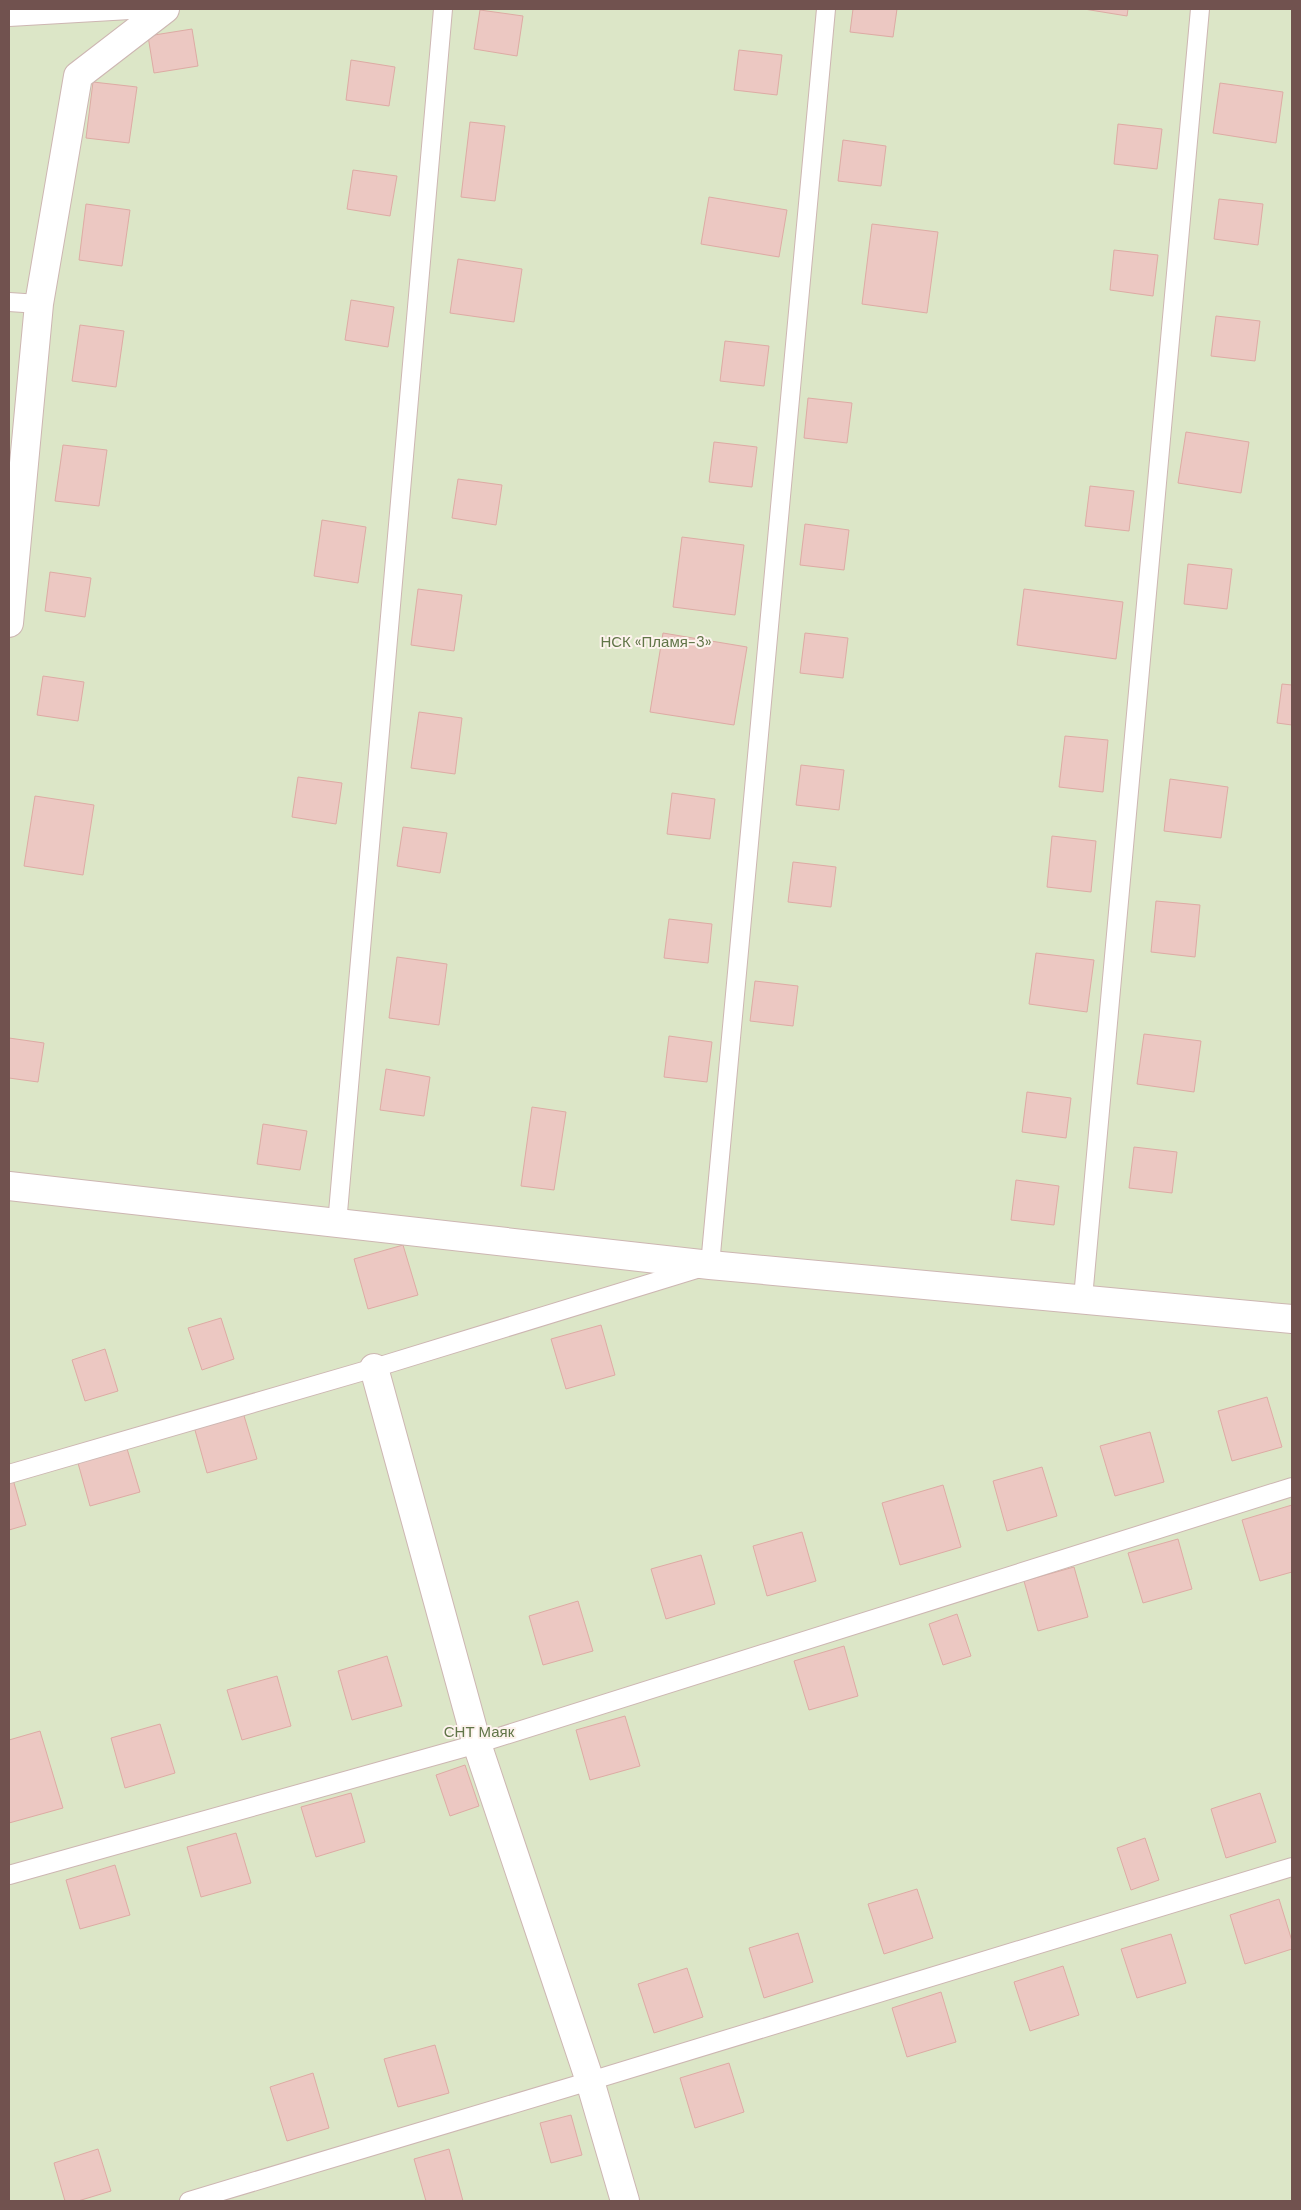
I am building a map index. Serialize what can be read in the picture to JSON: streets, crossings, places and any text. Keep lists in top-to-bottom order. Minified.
{"parks":["НСК «Пламя-3»","СНТ Маяк"]}
